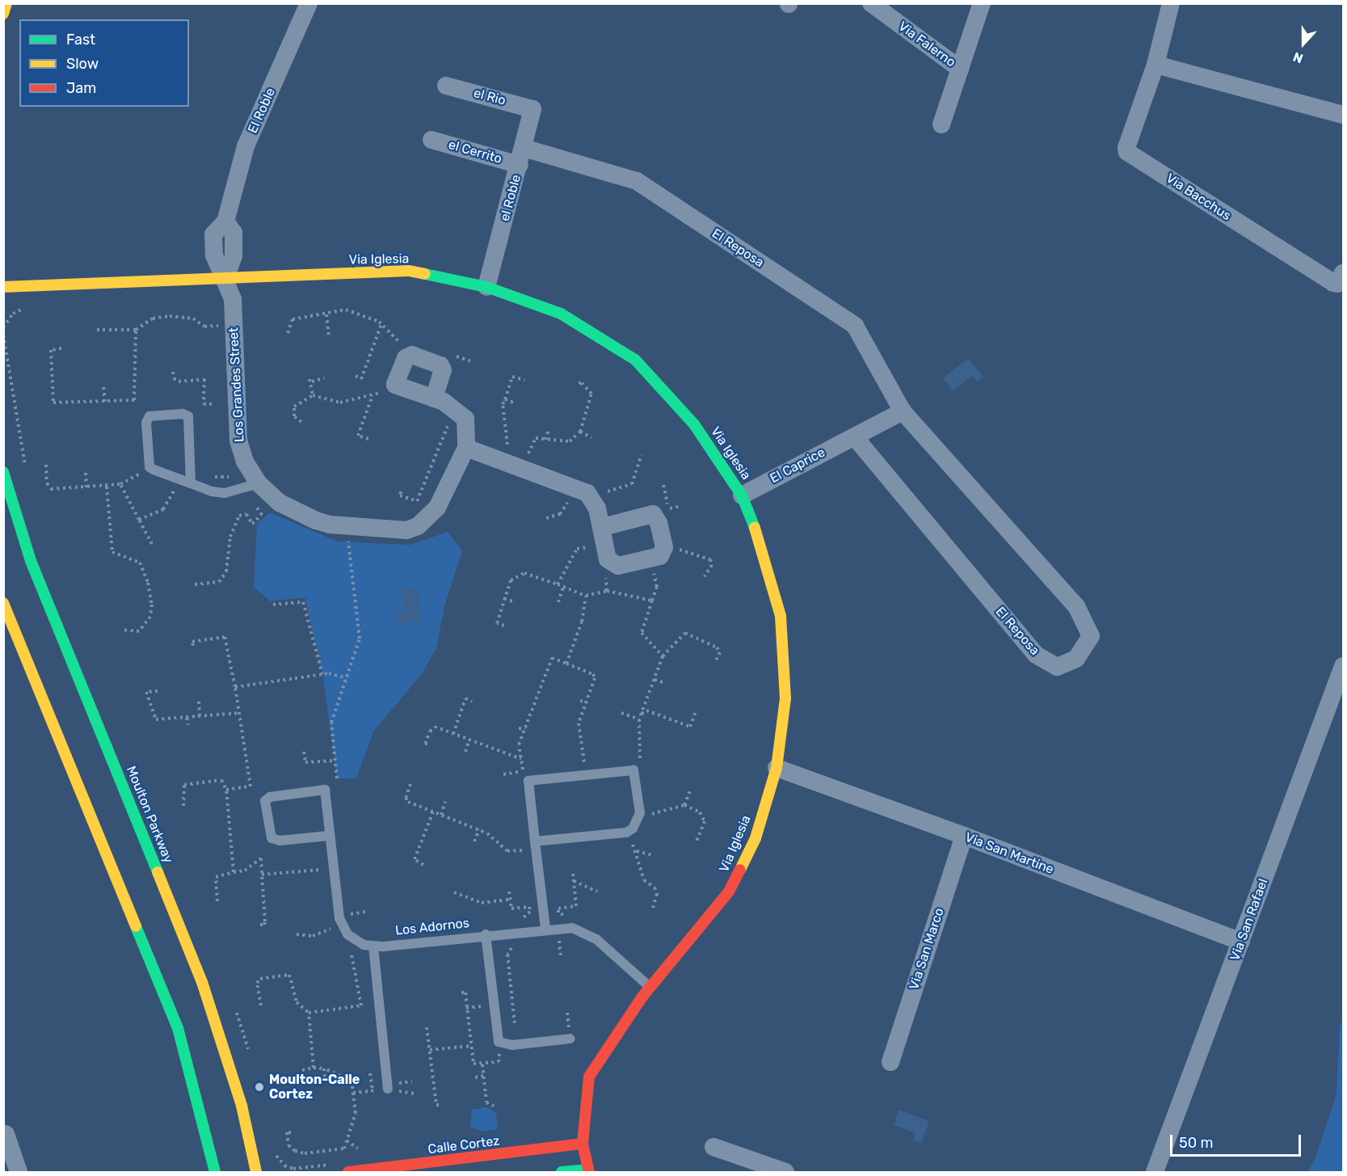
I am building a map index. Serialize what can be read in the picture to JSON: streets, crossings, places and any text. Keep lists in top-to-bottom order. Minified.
{"streets":{"street":["Via Falerno","el Rio","El Roble","el Cerrito","Via Bacchus","el Roble","El Reposa","Via Iglesia","Los Grandes Street","El Caprice","Moulton Parkway","Via San Martine","Via San Rafael","Via San Marco","Calle Cortez"],"lane":["Los Adornos"]},"crossings":[["el Rio","el Roble"],["El Roble","Via Iglesia"],["El Roble","Los Grandes Street"],["el Cerrito","el Roble"],["el Cerrito","El Reposa"],["el Roble","El Reposa"],["el Roble","Via Iglesia"],["El Reposa","El Caprice"],["Via Iglesia","Los Grandes Street"],["Via Iglesia","El Caprice"],["Via Iglesia","Via San Martine"],["Via Iglesia","Los Adornos"],["Via Iglesia","Calle Cortez"],["Via San Martine","Via San Rafael"],["Via San Martine","Via San Marco"]],"places":["Moulton-Calle Cortez"],"legend":["Fast","Slow","Jam"],"scale_bar":"50 m","north":"bottom"}
